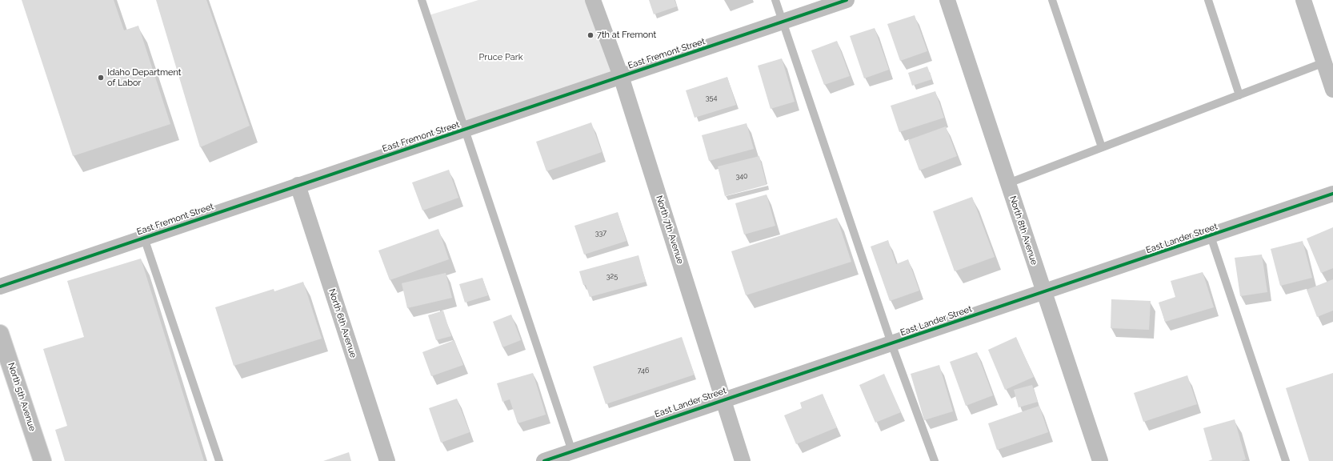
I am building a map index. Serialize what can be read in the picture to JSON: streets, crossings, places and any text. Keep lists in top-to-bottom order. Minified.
{"streets":{"main road":["North 5th Avenue"],"street":["East Fremont Street","North 7th Avenue","North 8th Avenue","East Lander Street","North 6th Avenue"]},"crossings":[["East Fremont Street","North 7th Avenue"],["East Fremont Street","North 6th Avenue"],["North 7th Avenue","East Lander Street"],["North 8th Avenue","East Lander Street"]],"parks":["Pruce Park"],"places":["7th at Fremont","Idaho Department of Labor"],"house_numbers":["354","340","337","325","746"]}
